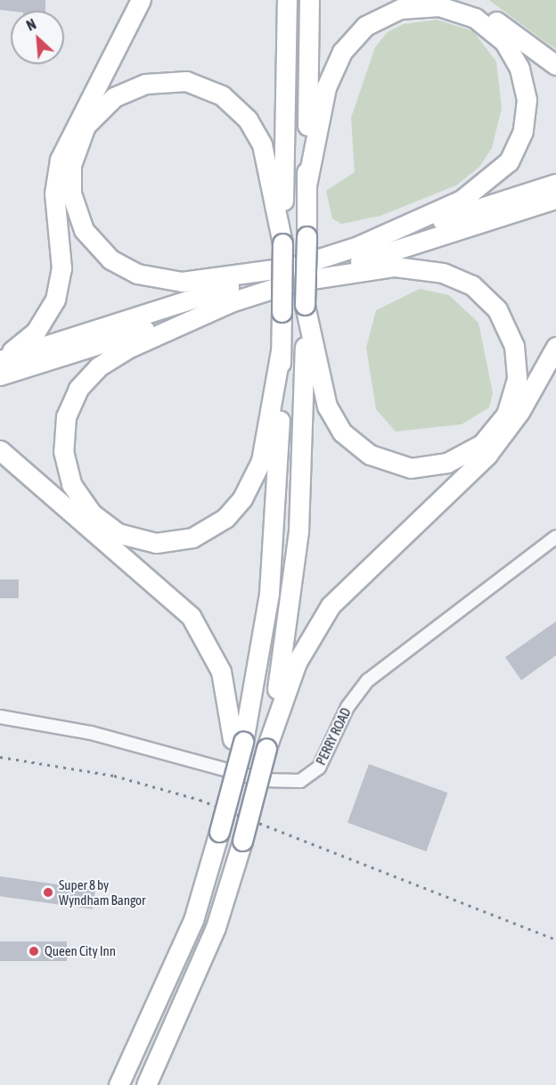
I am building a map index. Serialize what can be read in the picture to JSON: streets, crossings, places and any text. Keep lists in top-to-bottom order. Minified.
{"streets":{"street":["PERRY ROAD"]},"places":["Super 8 by Wyndham Bangor","Queen City Inn"],"north":"top left"}
